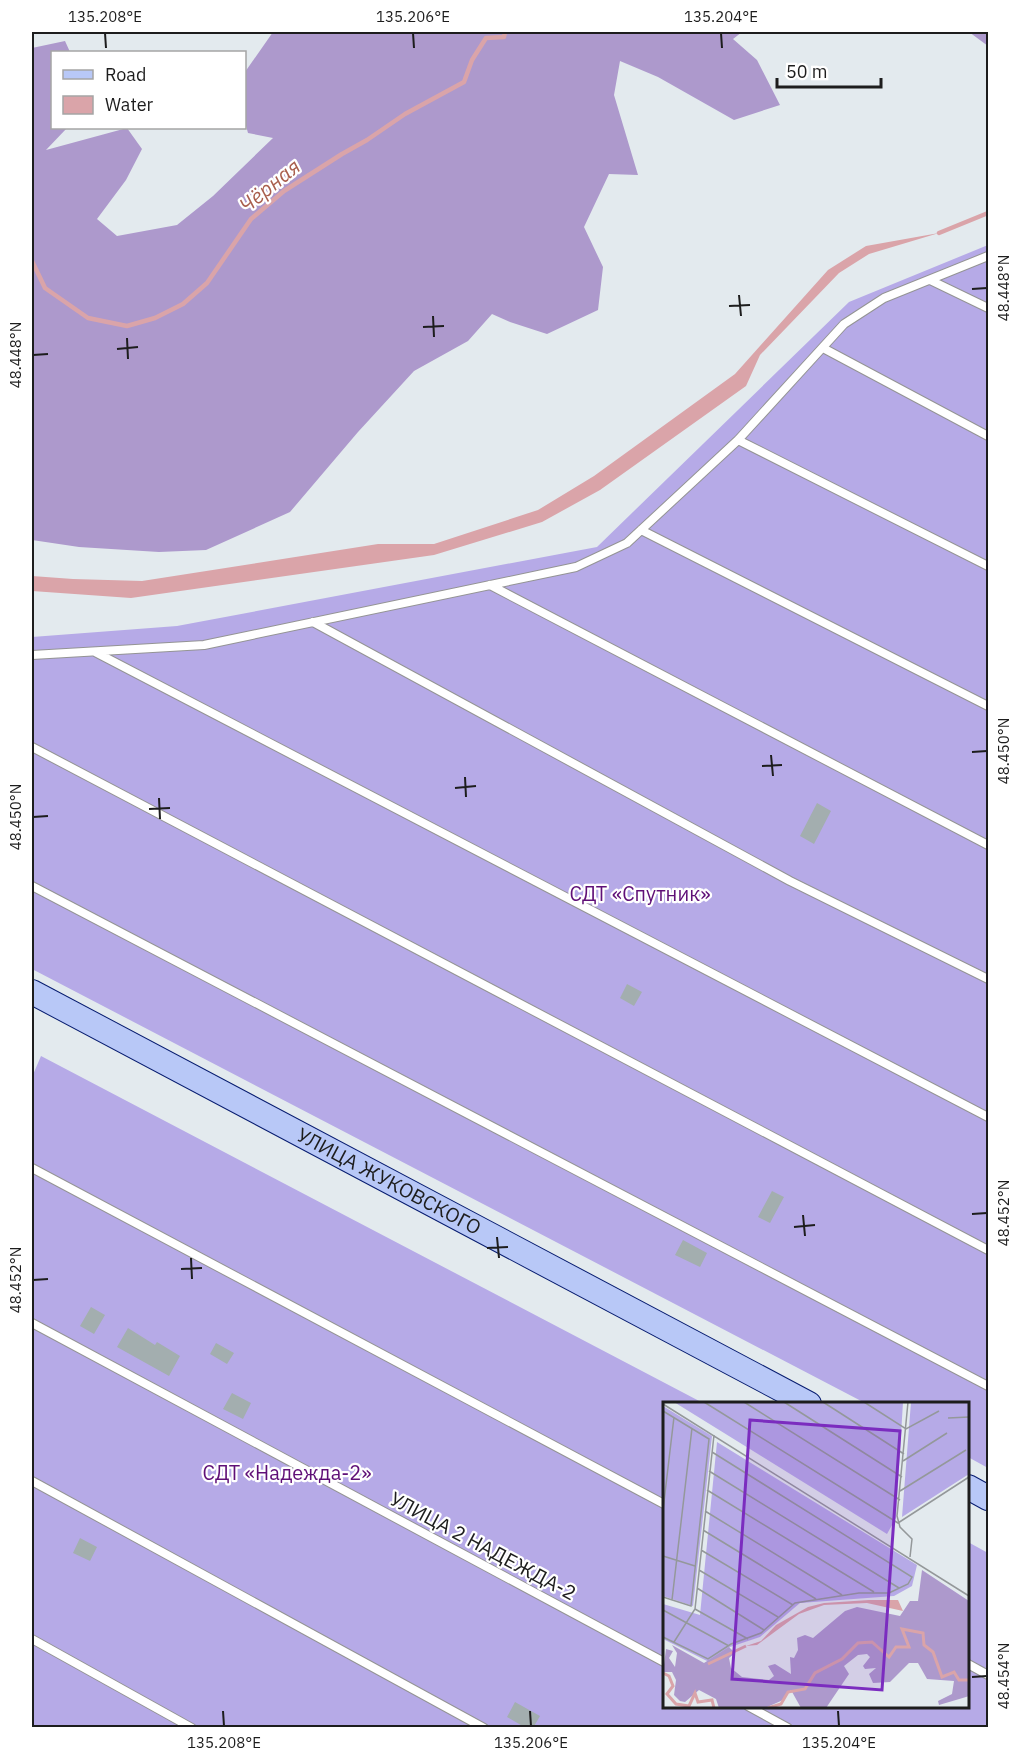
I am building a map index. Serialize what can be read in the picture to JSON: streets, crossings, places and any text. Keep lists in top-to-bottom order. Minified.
{"streets":{"main road":["УЛИЦА ЖУКОВСКОГО"],"lane":["УЛИЦА 2 НАДЕЖДА-2"]},"water":["Чёрная"],"parks":["СДТ «Спутник»","СДТ «Надежда-2»"],"legend":["Road","Water"],"scale_bar":"50 m","coordinates":["135.208°E","135.206°E","135.204°E","48.448°N","48.450°N","48.452°N","48.454°N"]}
